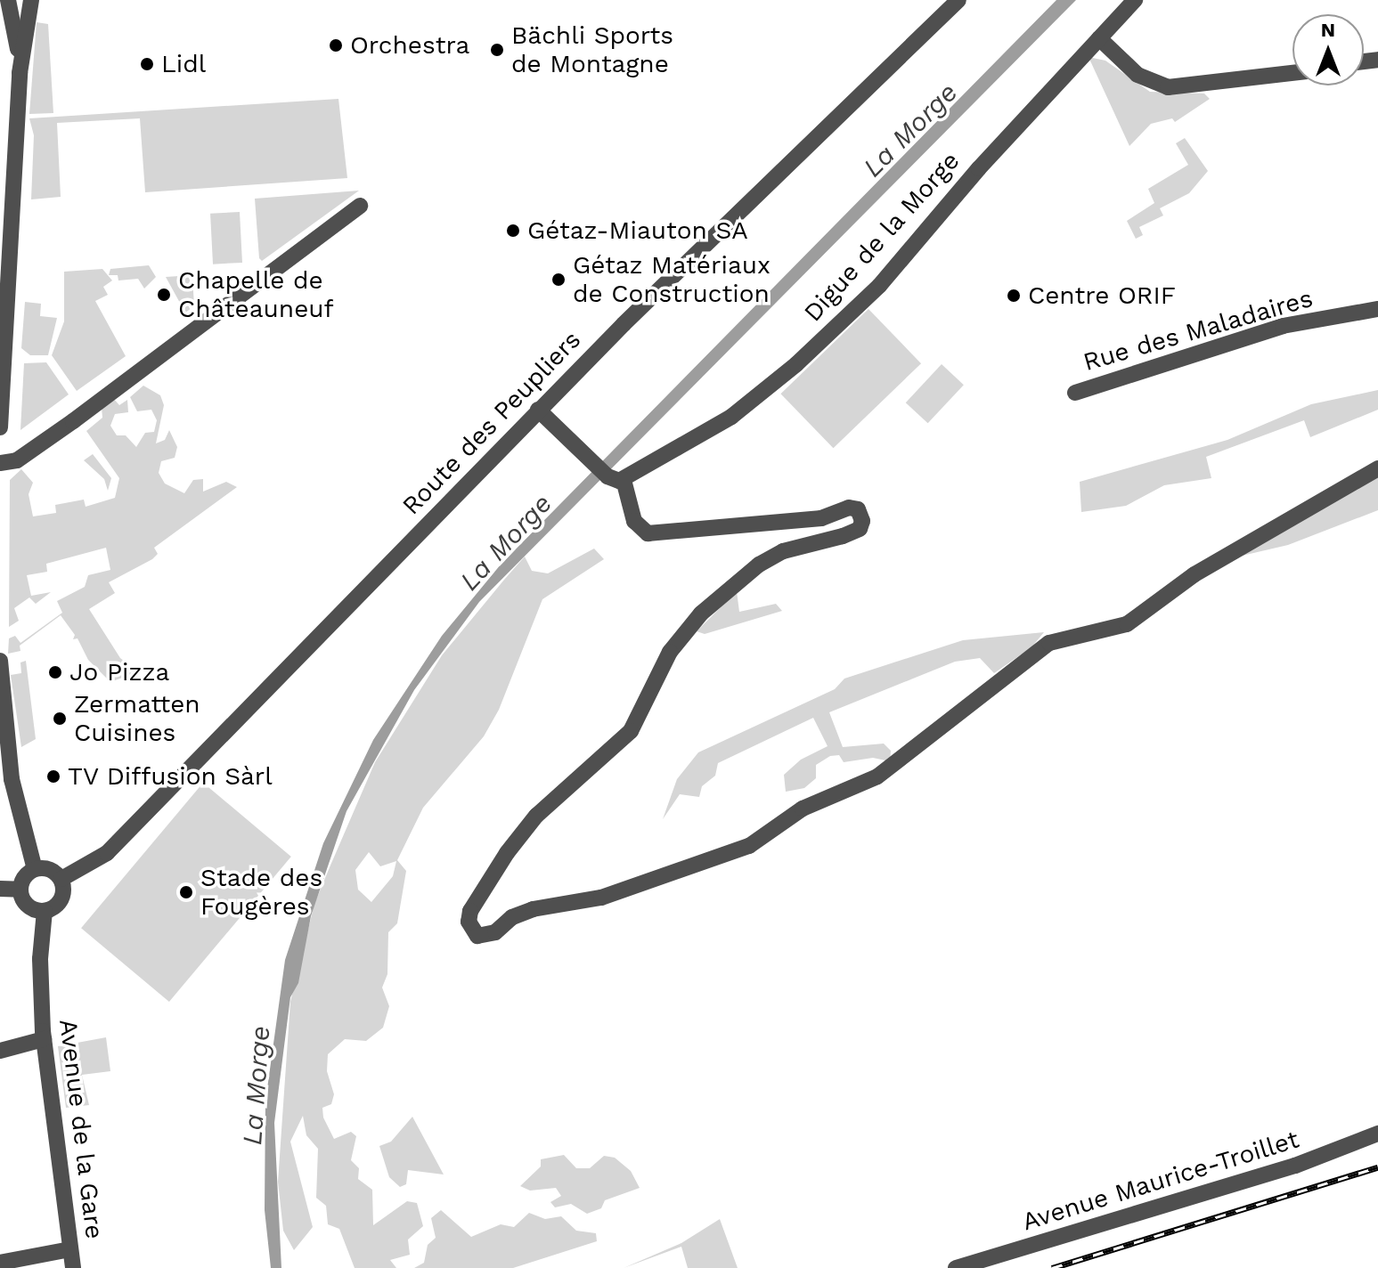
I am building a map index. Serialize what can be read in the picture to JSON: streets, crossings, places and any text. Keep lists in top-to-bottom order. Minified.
{"streets":{"street":["Digue de la Morge","Rue des Maladaires","Route des Peupliers","Avenue de la Gare","Avenue Maurice-Troillet"]},"crossings":[["Route des Peupliers","Avenue de la Gare"]],"water":["La Morge"],"places":["Orchestra","Bächli Sports de Montagne","Lidl","Gétaz-Miauton SA","Gétaz Matériaux de Construction","Chapelle de Châteauneuf","Centre ORIF","Jo Pizza","Zermatten Cuisines","TV Diffusion Sàrl","Stade des Fougères"],"north":"top"}
